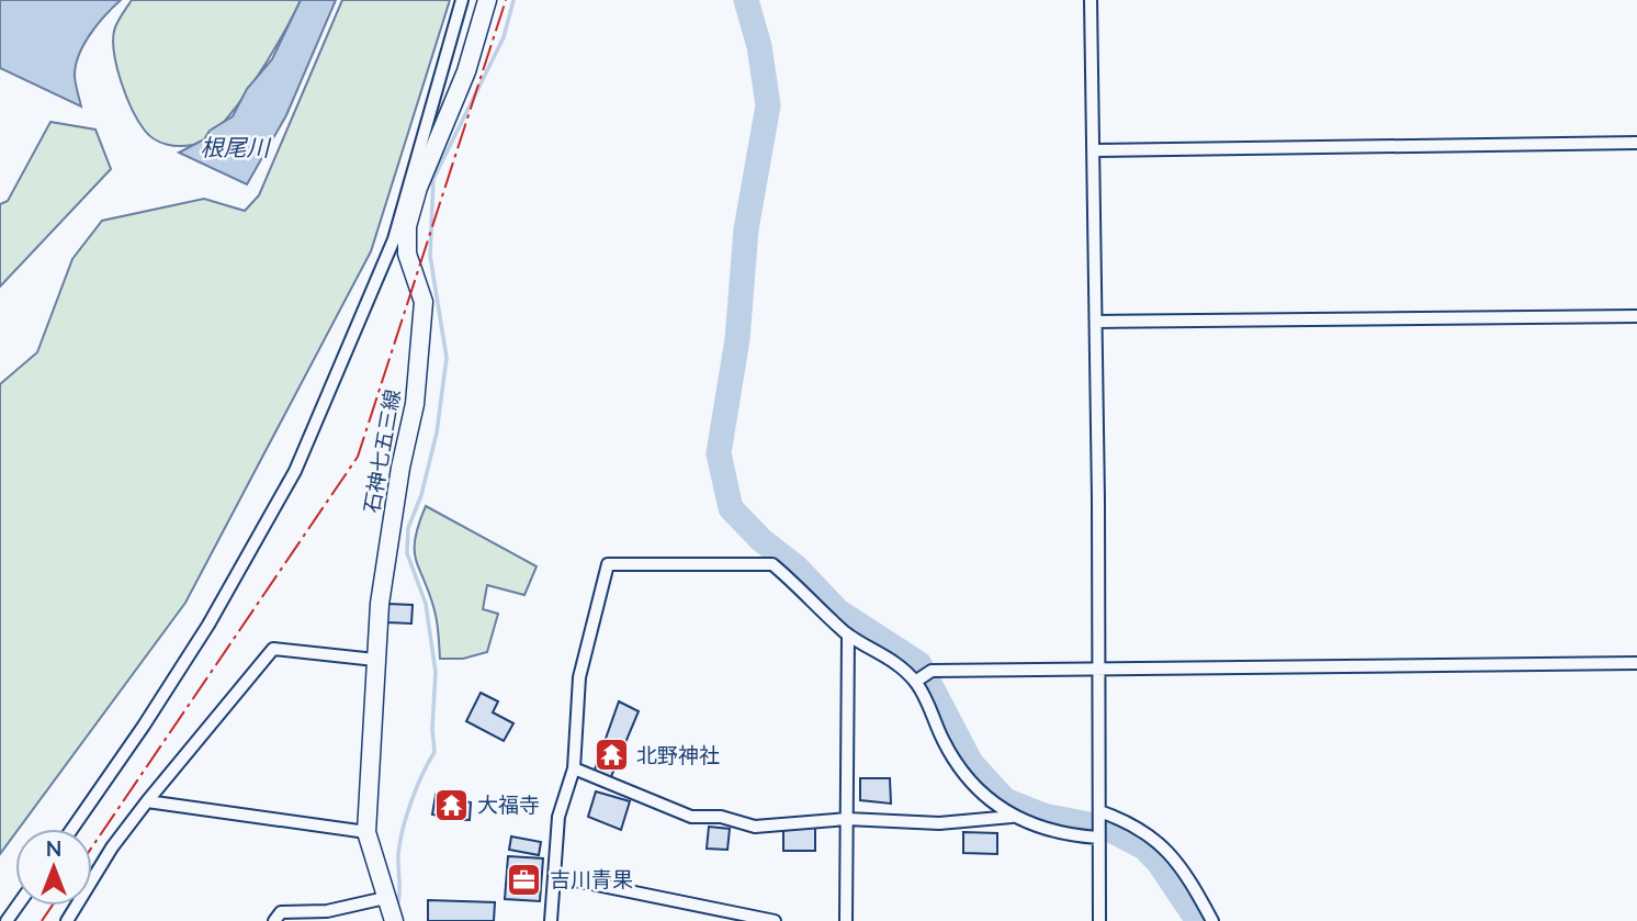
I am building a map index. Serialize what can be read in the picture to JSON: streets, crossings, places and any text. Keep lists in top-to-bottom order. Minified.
{"streets":{"main road":["石神七五三線"]},"water":["根尾川"],"places":{"temple":["北野神社","大福寺"],"office":["吉川青果"]},"north":"top"}
